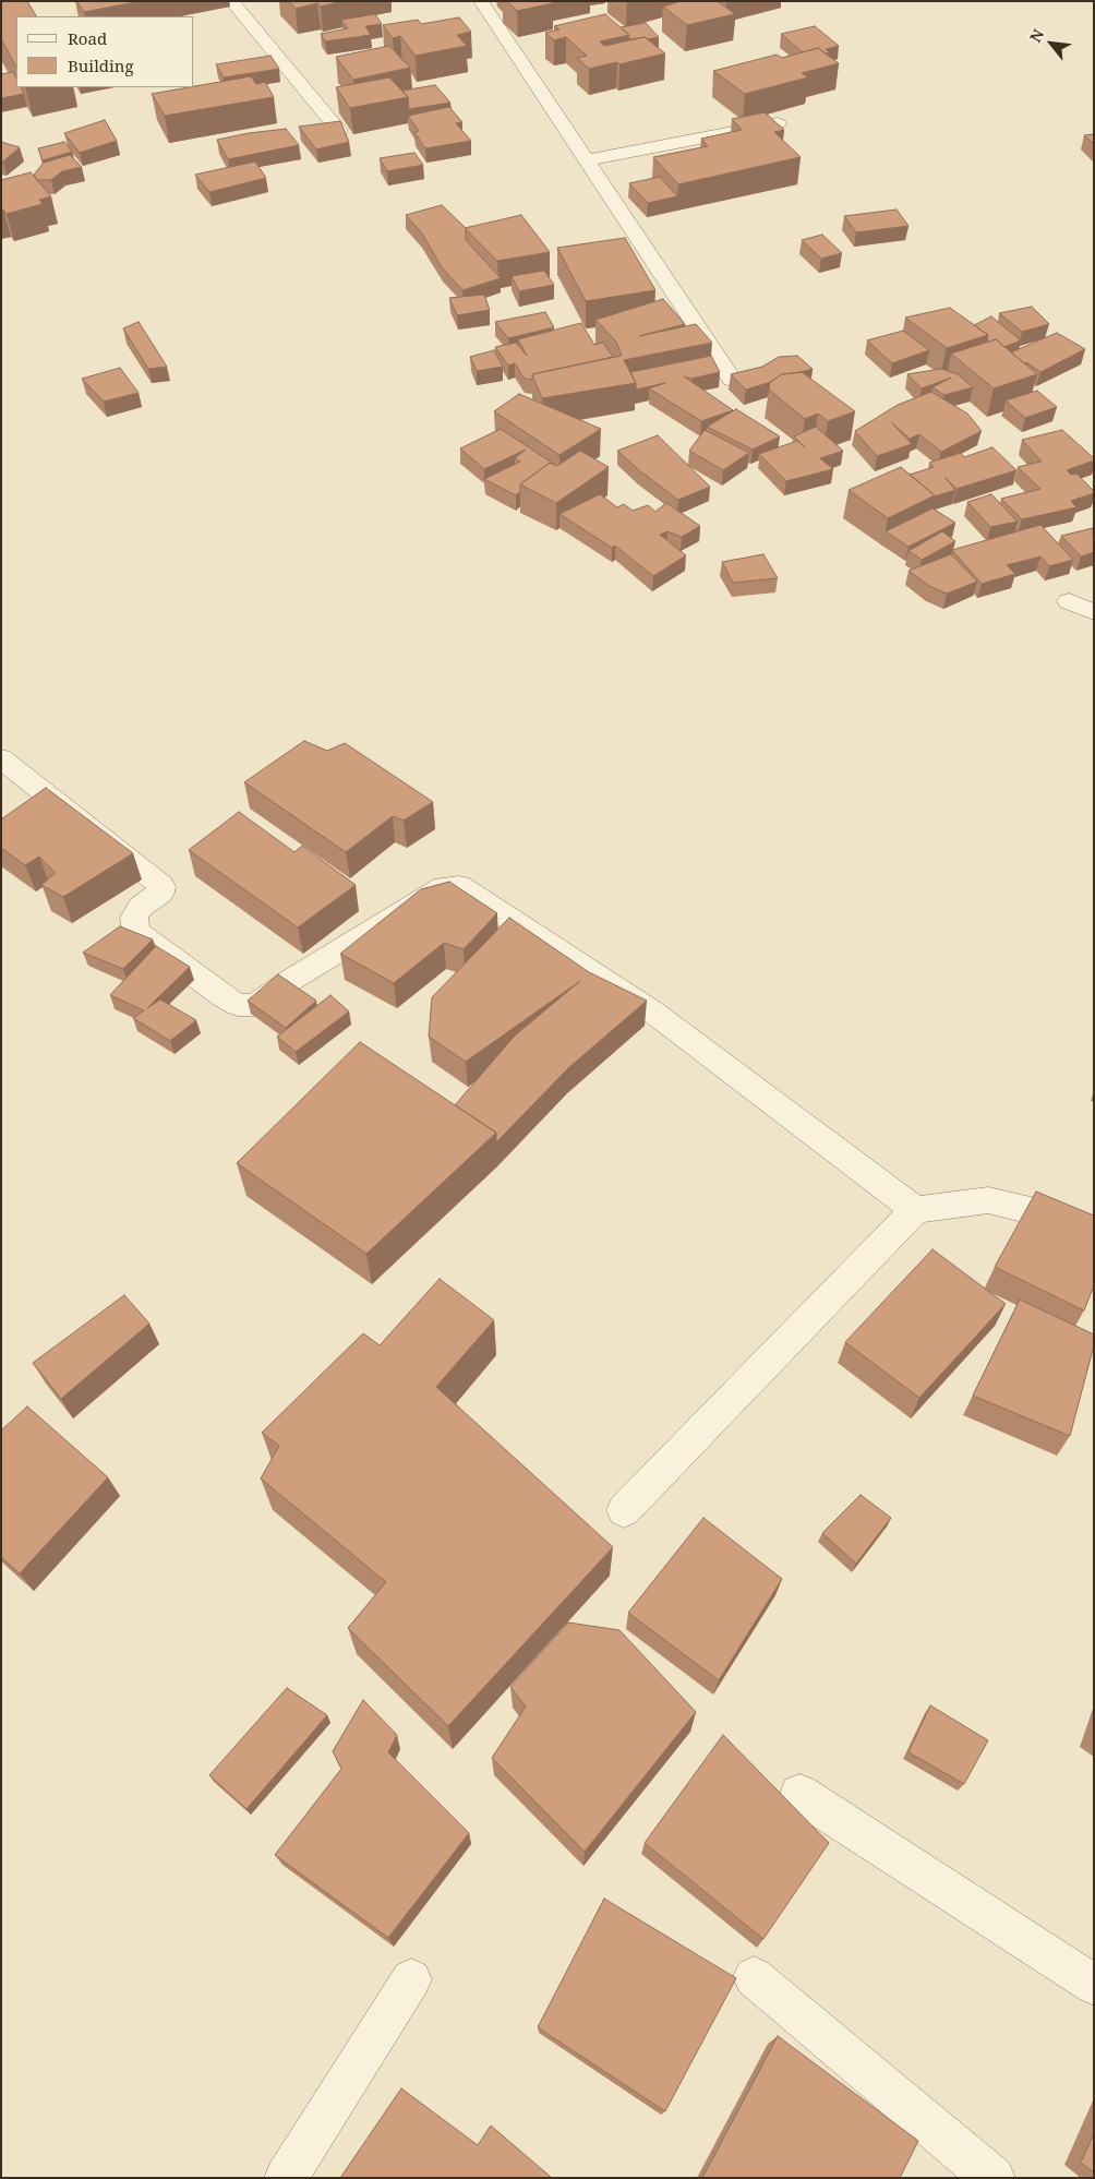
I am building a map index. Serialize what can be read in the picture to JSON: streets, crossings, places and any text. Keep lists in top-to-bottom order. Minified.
{"legend":["Road","Building"],"north":"top left"}
